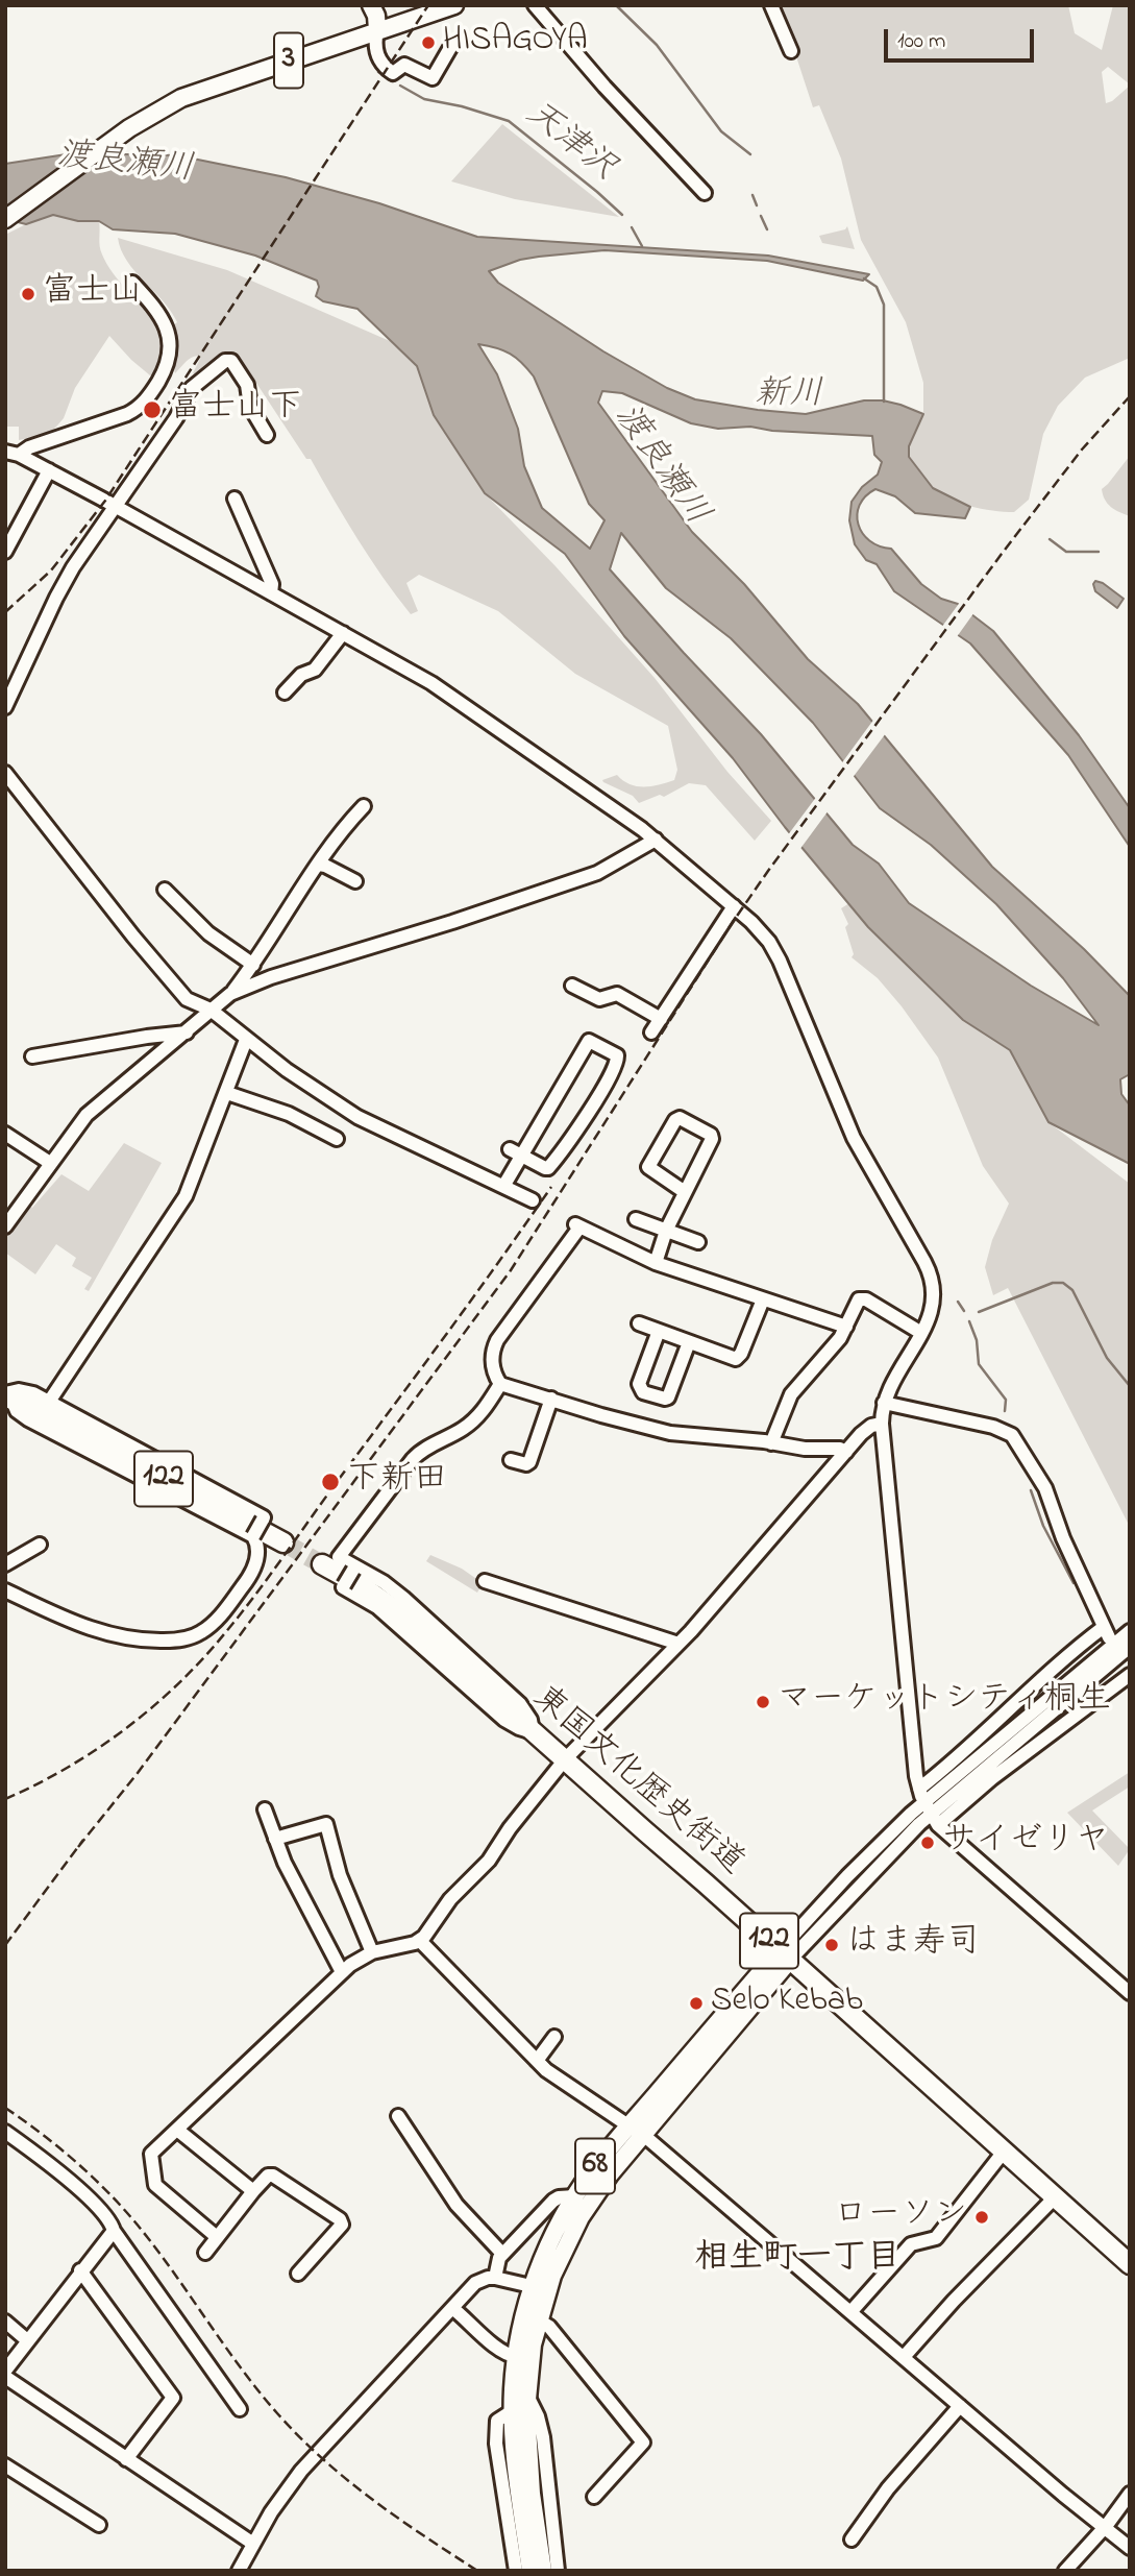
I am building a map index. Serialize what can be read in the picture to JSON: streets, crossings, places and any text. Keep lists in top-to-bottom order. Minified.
{"streets":{"highway":["122","東国文化歴史街道"],"main road":["3","68"]},"crossings":[["東国文化歴史街道","68"]],"districts":["相生町一丁目"],"water":["天津沢","渡良瀬川","新川"],"places":["HISAGOYA","富士山","富士山下","下新田","マーケットシティ桐生","サイゼリヤ","はま寿司","Selo Kebab","ローソン"],"scale_bar":"100 m"}
